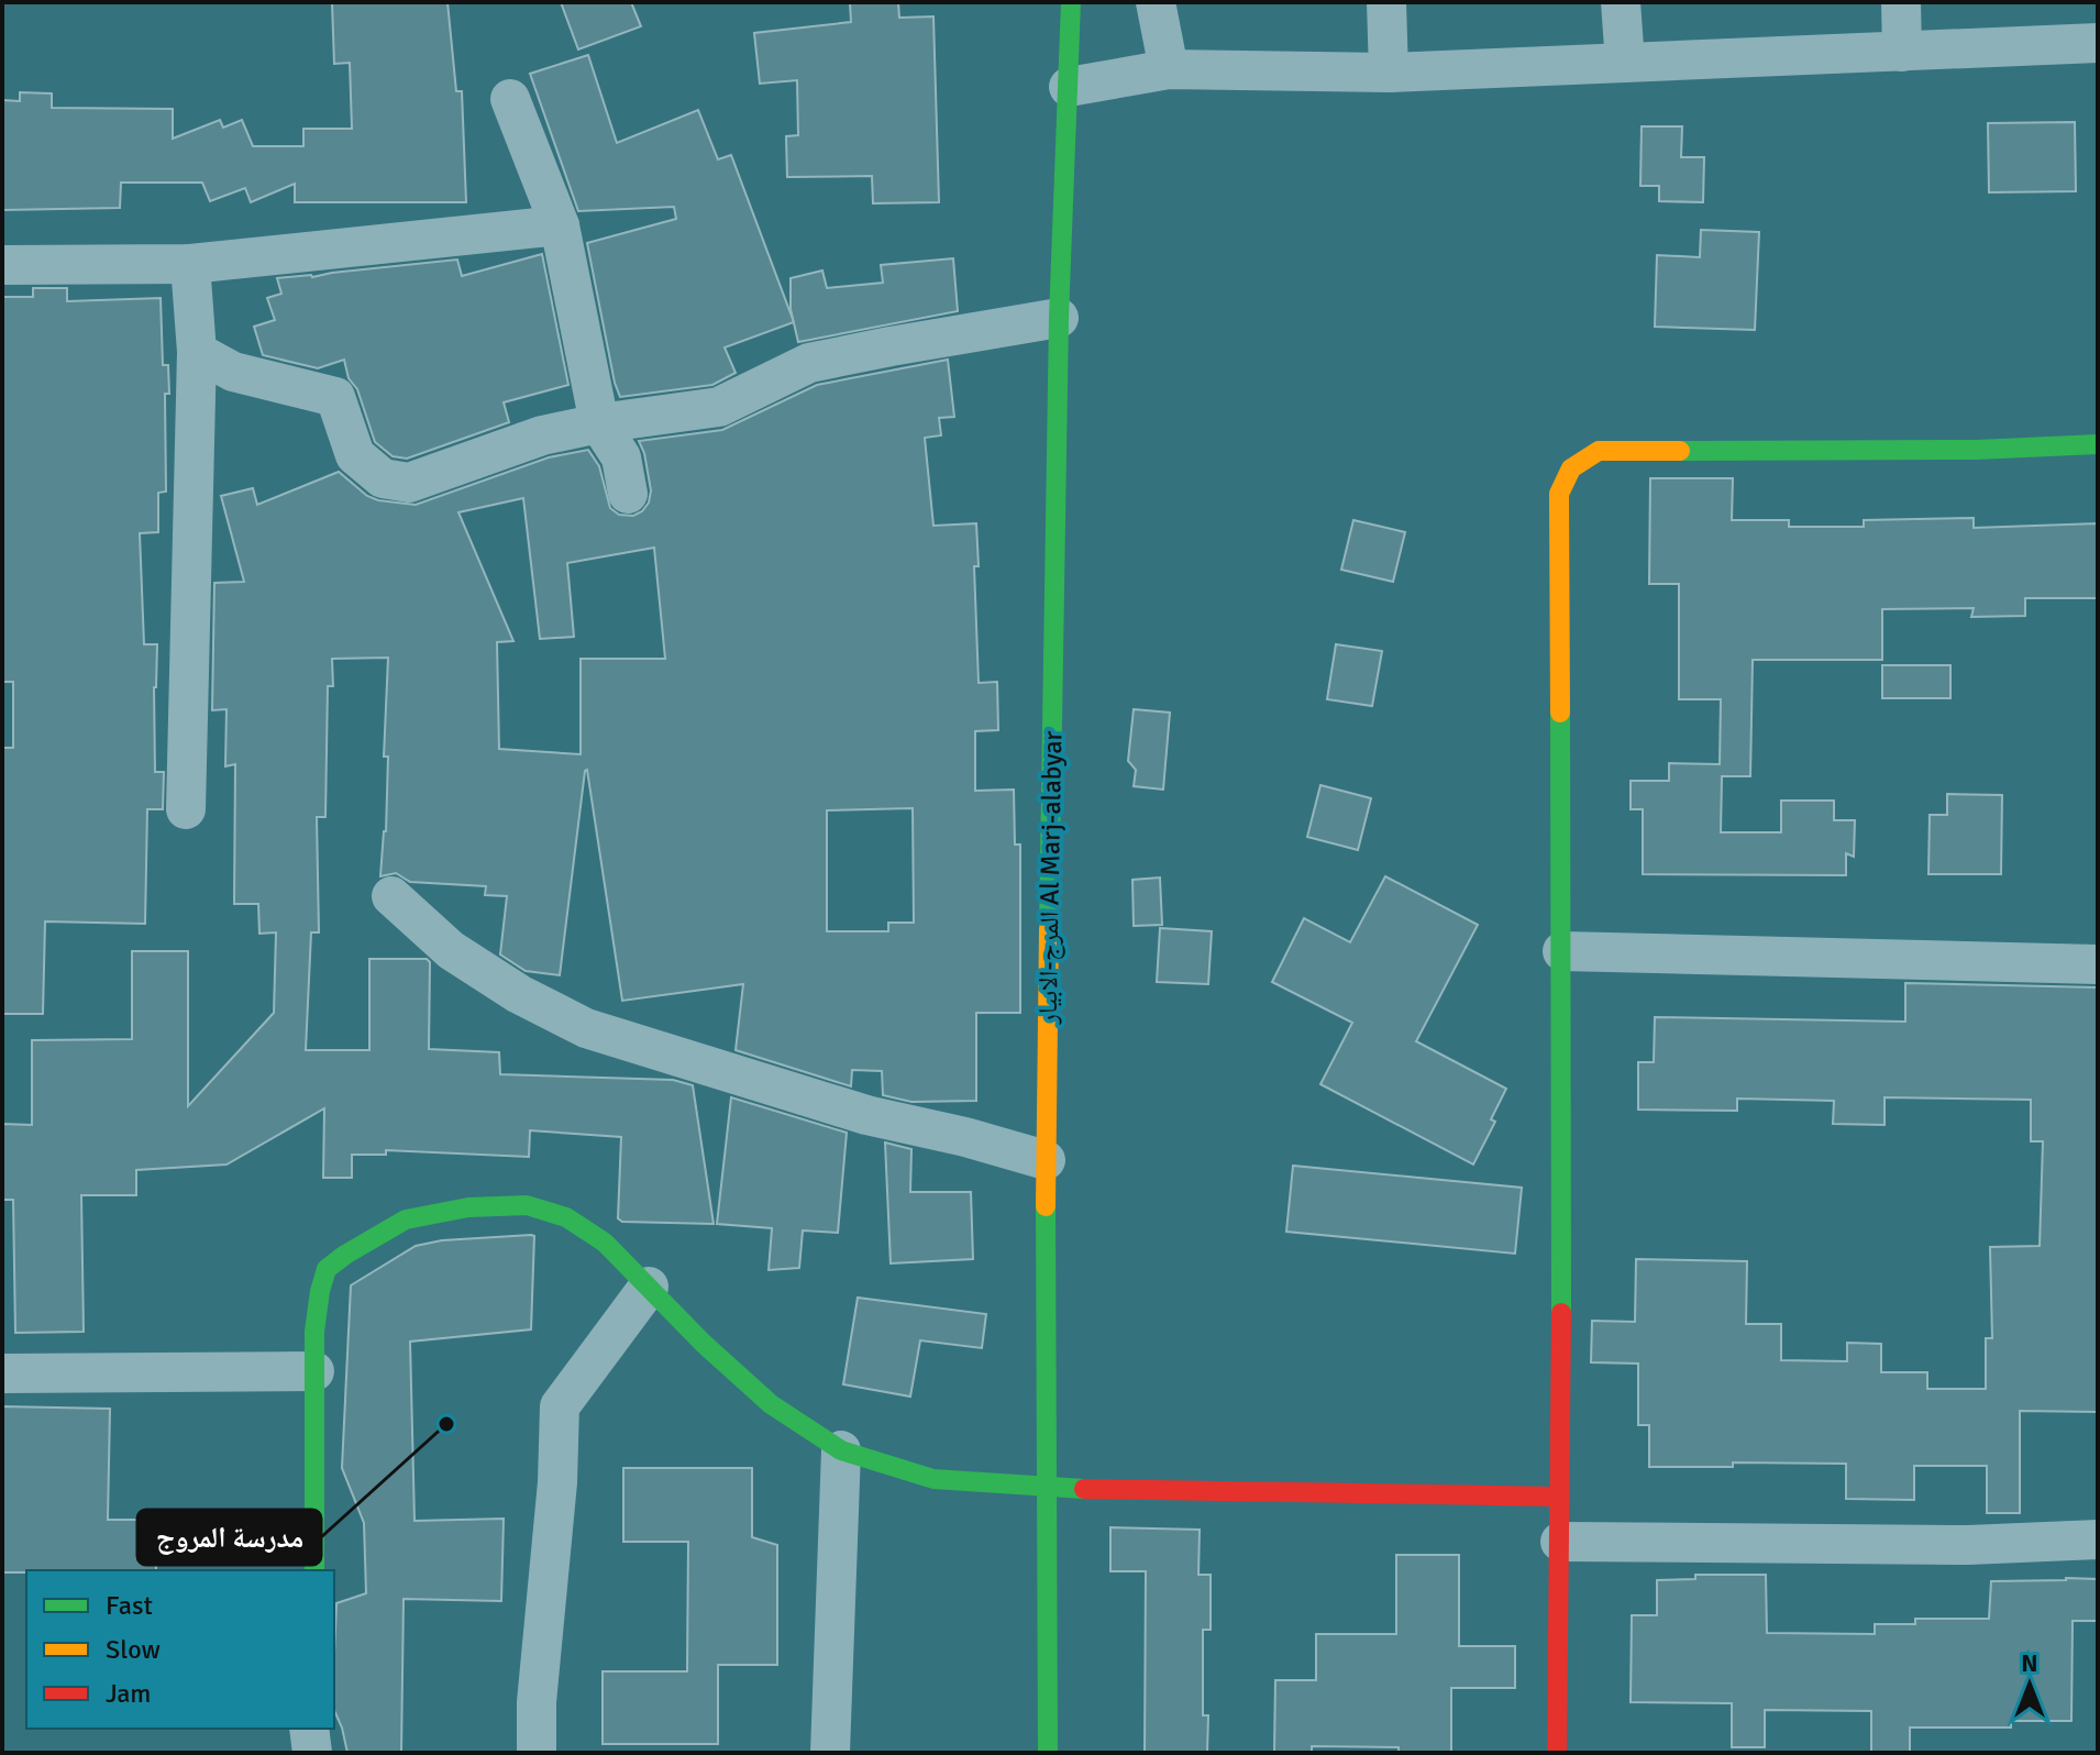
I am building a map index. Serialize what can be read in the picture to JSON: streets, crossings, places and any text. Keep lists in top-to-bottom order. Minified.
{"streets":{"street":["المرج-الابيار Al Marj-alabyar"]},"places":["مدرسة المروج"],"legend":["Fast","Slow","Jam"],"north":"top"}
